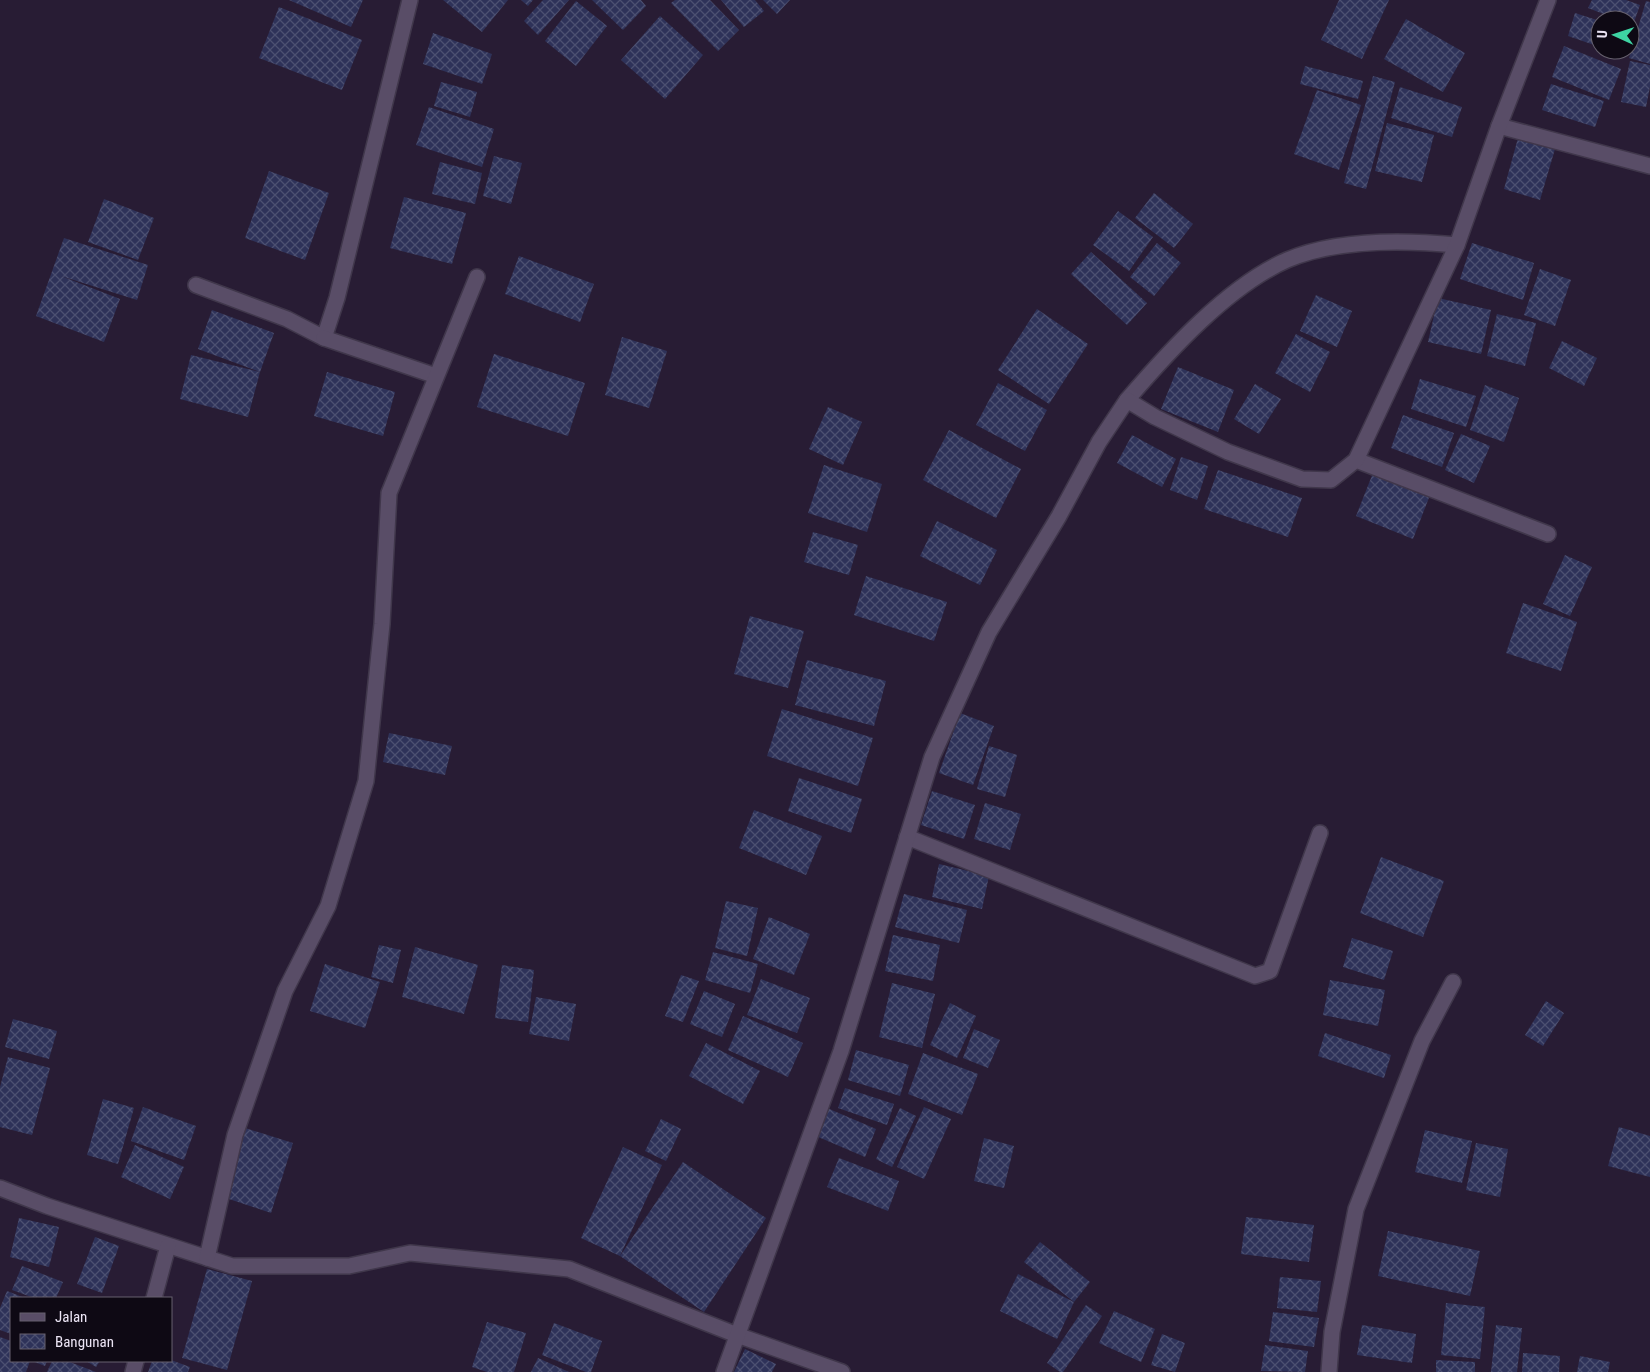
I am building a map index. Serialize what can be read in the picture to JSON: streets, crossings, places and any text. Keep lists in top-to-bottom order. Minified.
{"legend":["Jalan","Bangunan"],"north":"left"}
